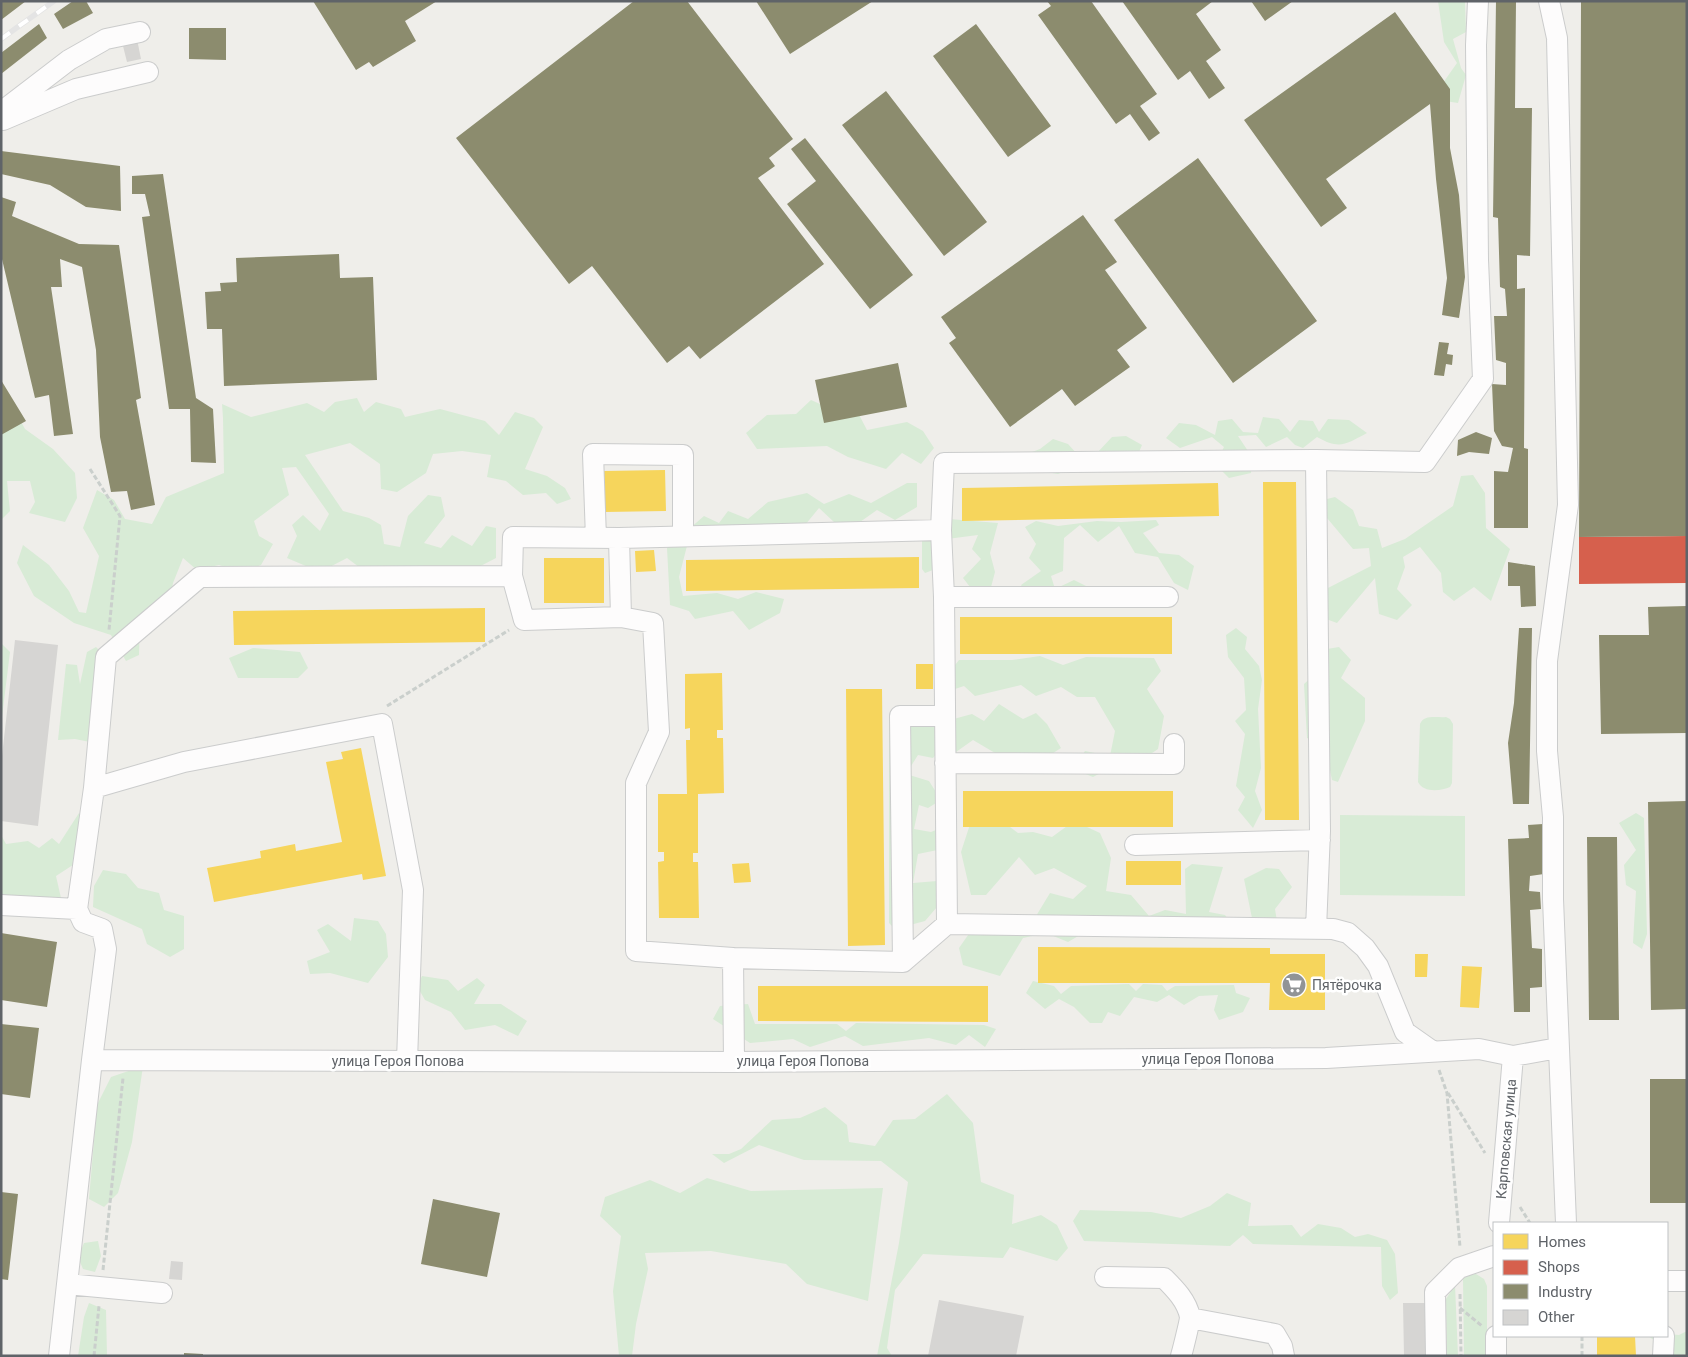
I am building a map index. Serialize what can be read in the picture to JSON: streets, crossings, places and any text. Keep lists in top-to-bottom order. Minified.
{"streets":{"street":["улица Героя Попова","Карповская улица"]},"crossings":[["улица Героя Попова","Карповская улица"]],"places":{"supermarket":["Пятёрочка"]},"legend":["Homes","Shops","Industry","Other"]}
